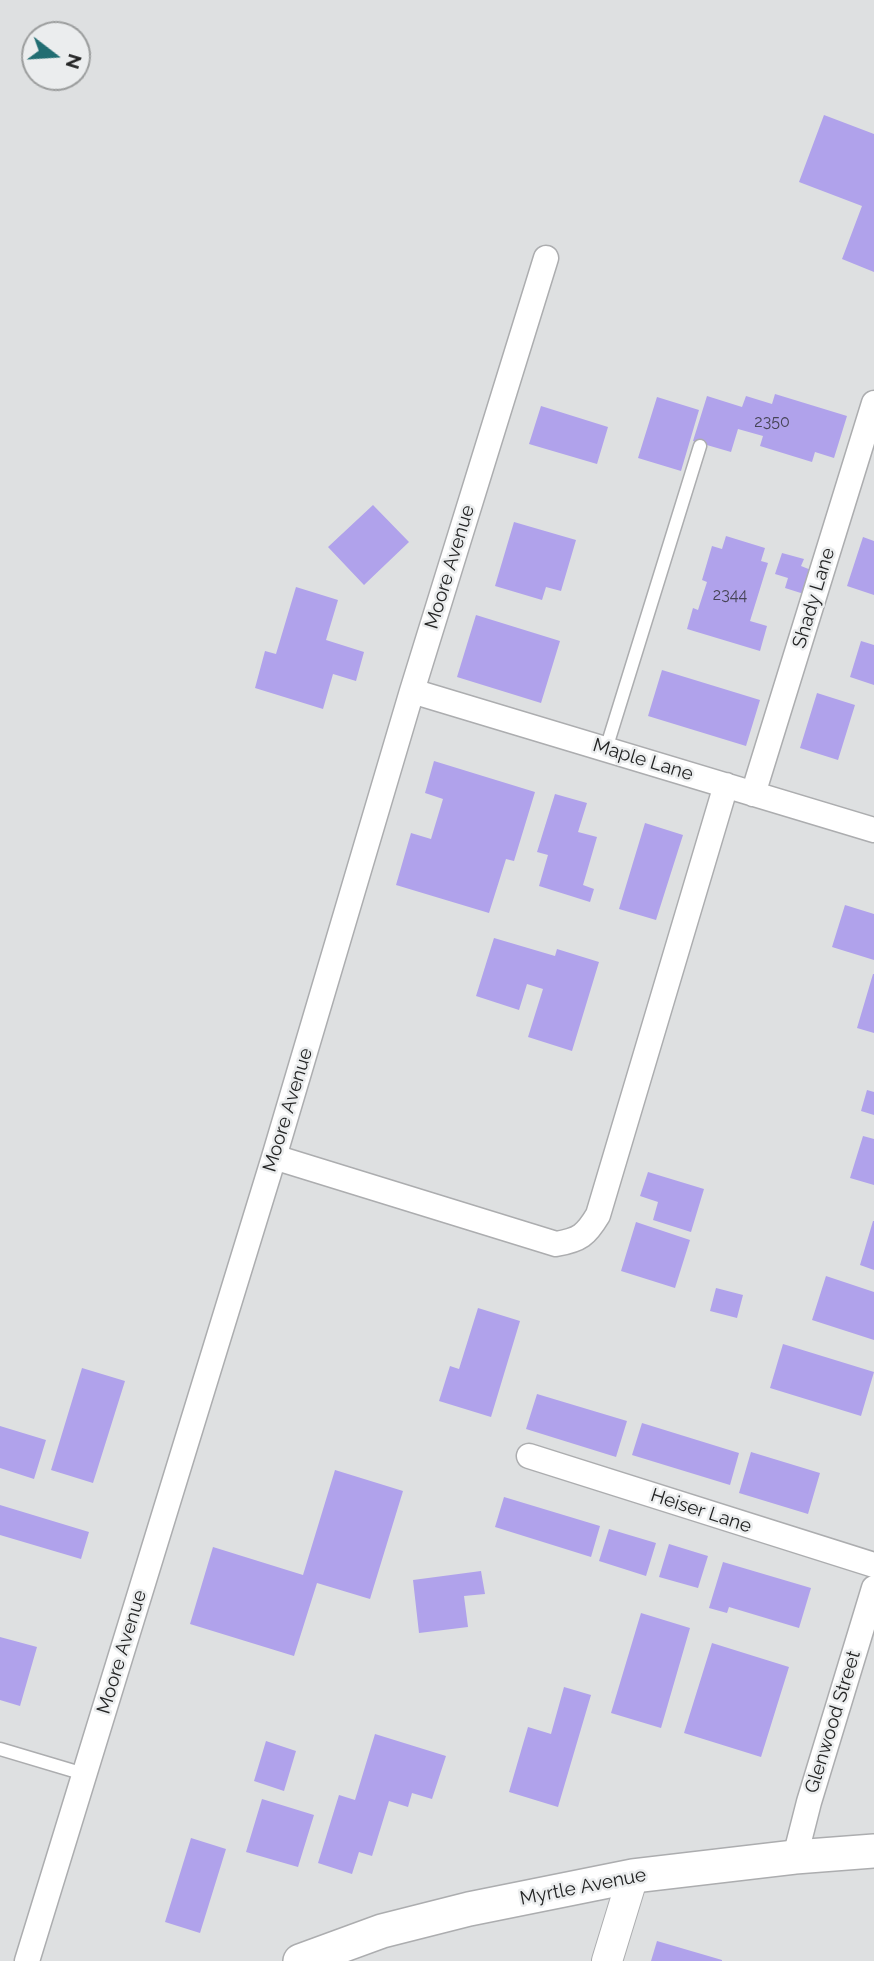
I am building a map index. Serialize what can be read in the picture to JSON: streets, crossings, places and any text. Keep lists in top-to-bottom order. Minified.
{"streets":{"main road":["Myrtle Avenue"],"street":["Moore Avenue","Shady Lane","Maple Lane","Heiser Lane","Glenwood Street"]},"crossings":[["Moore Avenue","Maple Lane"],["Shady Lane","Maple Lane"],["Glenwood Street","Myrtle Avenue"]],"house_numbers":["2350","2344"],"north":"right"}
